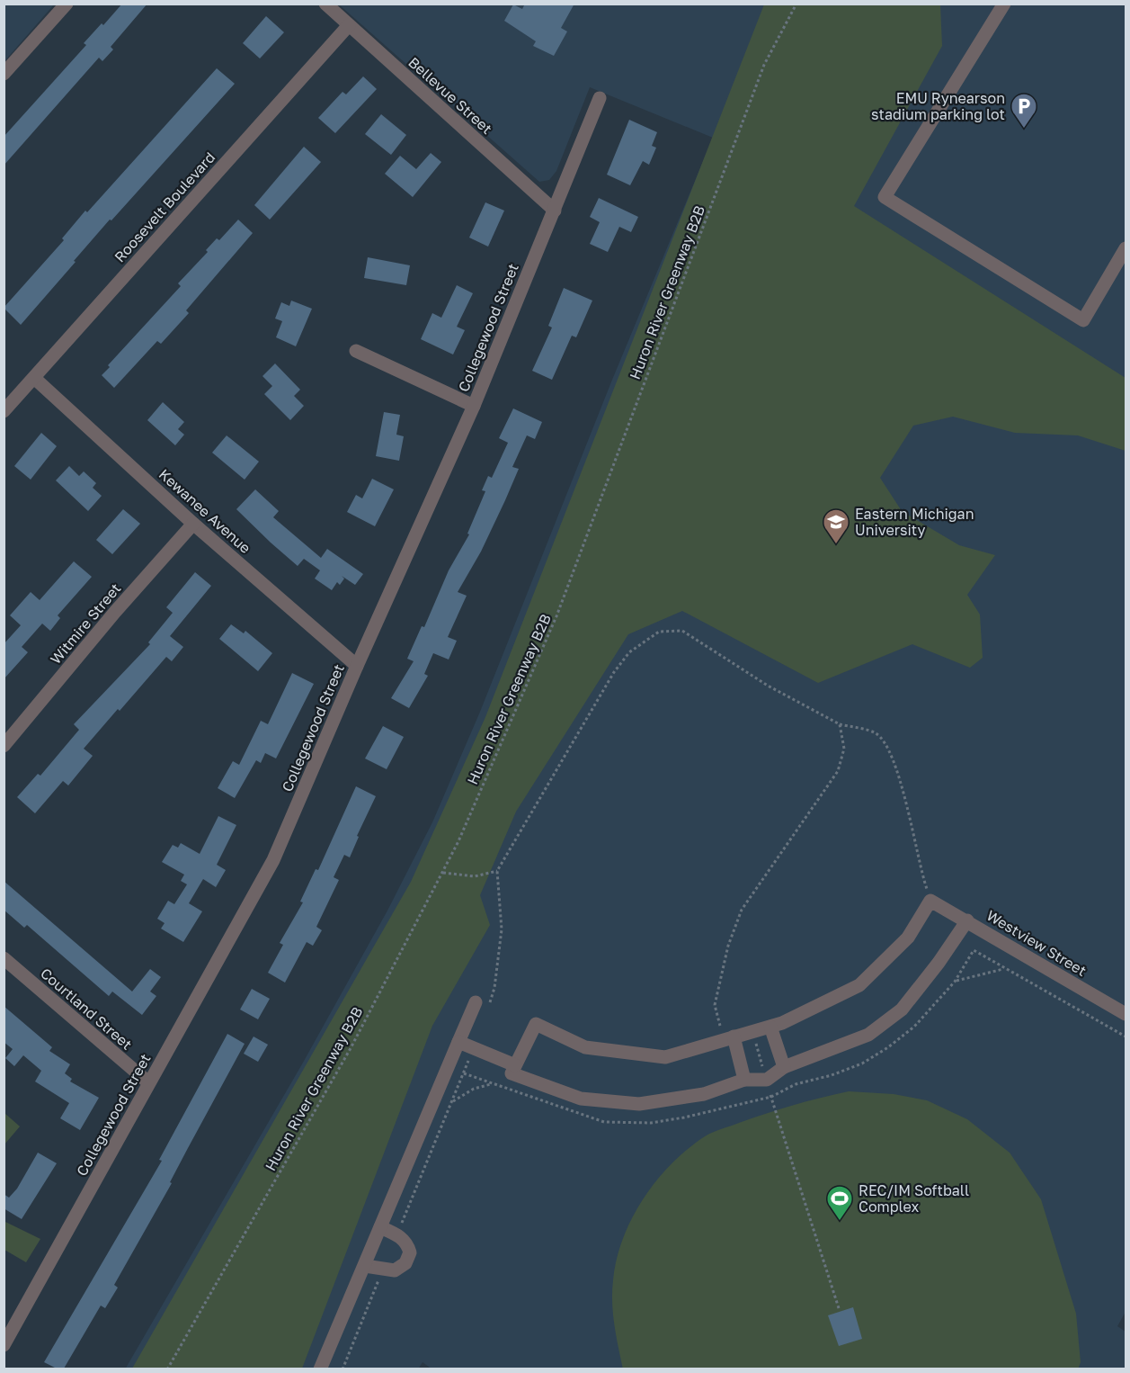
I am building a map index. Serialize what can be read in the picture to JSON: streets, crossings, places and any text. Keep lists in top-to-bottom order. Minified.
{"streets":{"street":["Bellevue Street","Roosevelt Boulevard","Collegewood Street","Kewanee Avenue","Witmire Street","Westview Street","Courtland Street"],"path":["Huron River Greenway B2B"]},"crossings":[["Bellevue Street","Roosevelt Boulevard"],["Bellevue Street","Collegewood Street"],["Roosevelt Boulevard","Kewanee Avenue"],["Collegewood Street","Kewanee Avenue"],["Collegewood Street","Courtland Street"],["Kewanee Avenue","Witmire Street"]],"places":{"parking":["EMU Rynearson stadium parking lot"],"school or university":["Eastern Michigan University"],"sports":["REC/IM Softball Complex"]}}
